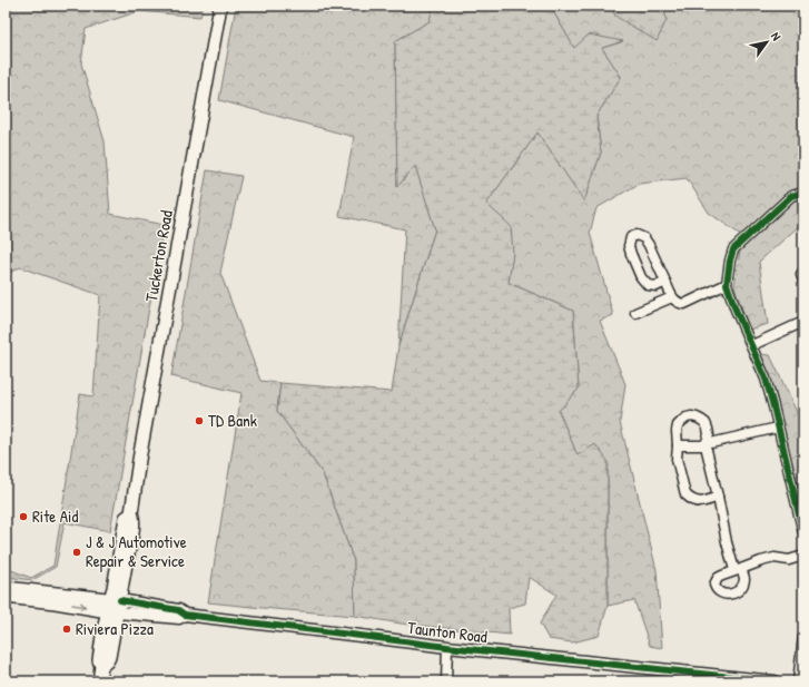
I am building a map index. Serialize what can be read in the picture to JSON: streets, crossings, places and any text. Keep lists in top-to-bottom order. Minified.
{"streets":{"main road":["Tuckerton Road"],"street":["Taunton Road"]},"crossings":[["Tuckerton Road","Taunton Road"]],"places":["TD Bank","Rite Aid","J & J Automotive Repair & Service","Riviera Pizza"],"north":"top right"}
